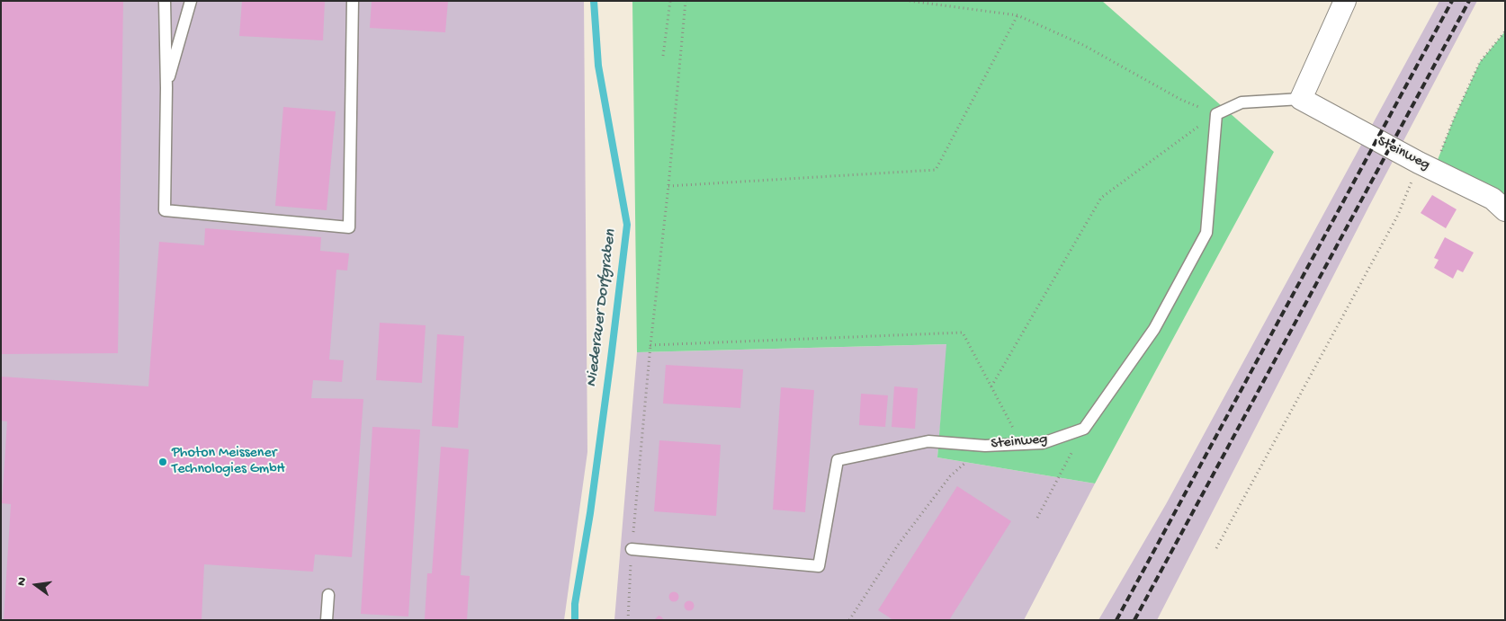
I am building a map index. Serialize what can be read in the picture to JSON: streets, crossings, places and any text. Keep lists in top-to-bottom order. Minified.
{"streets":{"street":["Steinweg"]},"water":["Niederauer Dorfgraben"],"places":["Photon Meissener Technologies GmbH"],"north":"left"}
